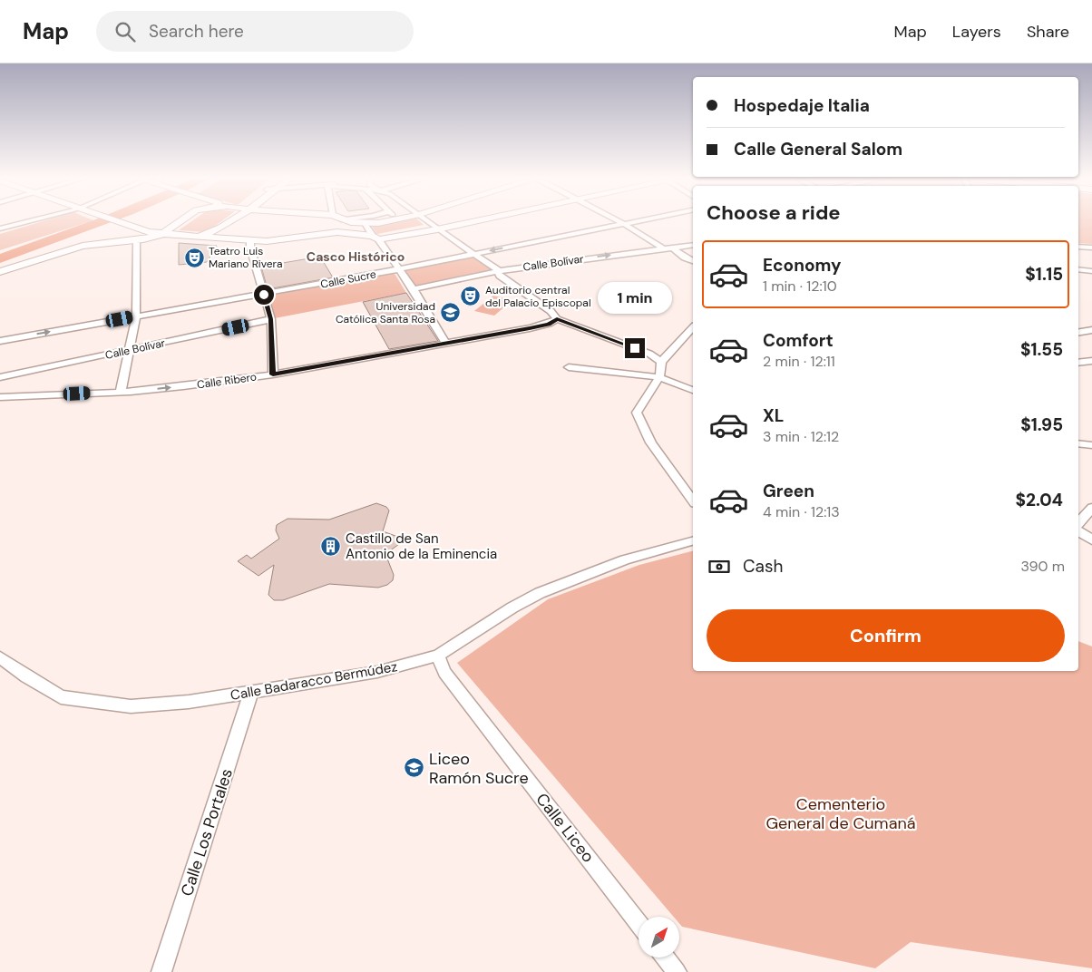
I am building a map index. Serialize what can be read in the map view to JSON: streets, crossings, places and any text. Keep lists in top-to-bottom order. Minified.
{"streets":{"street":["Calle Bolívar","Calle Sucre","Calle Ribero","Calle Badaracco Bermúdez","Calle Liceo","Calle Los Portales"]},"crossings":[["Calle Badaracco Bermúdez","Calle Liceo"],["Calle Badaracco Bermúdez","Calle Los Portales"]],"districts":["Casco Histórico"],"parks":["Cementerio General de Cumaná"],"places":{"theatre":["Teatro Luis Mariano Rivera","Auditorio central del Palacio Episcopal"],"school or university":["Universidad Católica Santa Rosa","Liceo Ramón Sucre"],"building":["Castillo de San Antonio de la Eminencia"]},"north":"top right","page":{"header":"Map","search":"Search here","nav":["Map","Layers","Share"],"banner":["Hospedaje Italia","Calle General Salom"],"heading":"Choose a ride","list":[{"name":"Economy","note":"1 min · 12:10","value":"$1.15"},{"name":"Comfort","note":"2 min · 12:11","value":"$1.55"},{"name":"XL","note":"3 min · 12:12","value":"$1.95"},{"name":"Green","note":"4 min · 12:13","value":"$2.04"}],"bubble":"1 min","pay":["Cash","390 m"],"buttons":"Confirm"}}
